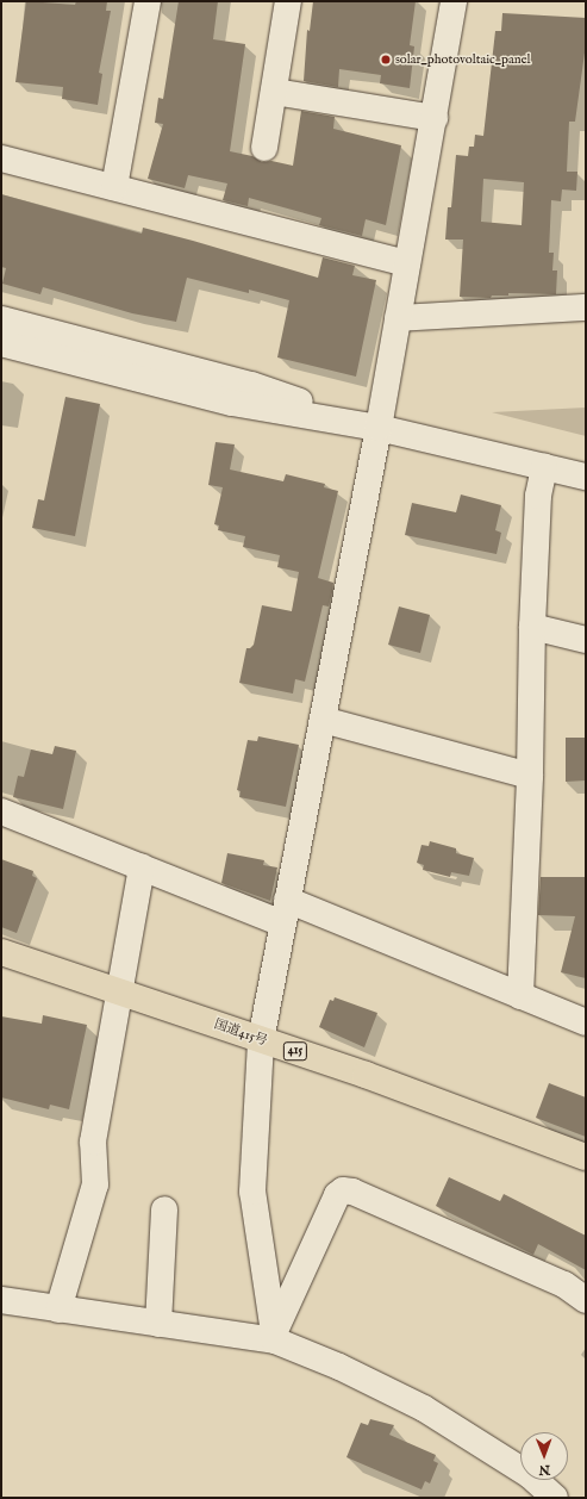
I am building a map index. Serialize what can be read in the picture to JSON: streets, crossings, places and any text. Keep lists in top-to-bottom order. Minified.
{"streets":{"highway":["国道415号","415"]},"places":["solar_photovoltaic_panel"],"north":"bottom"}
